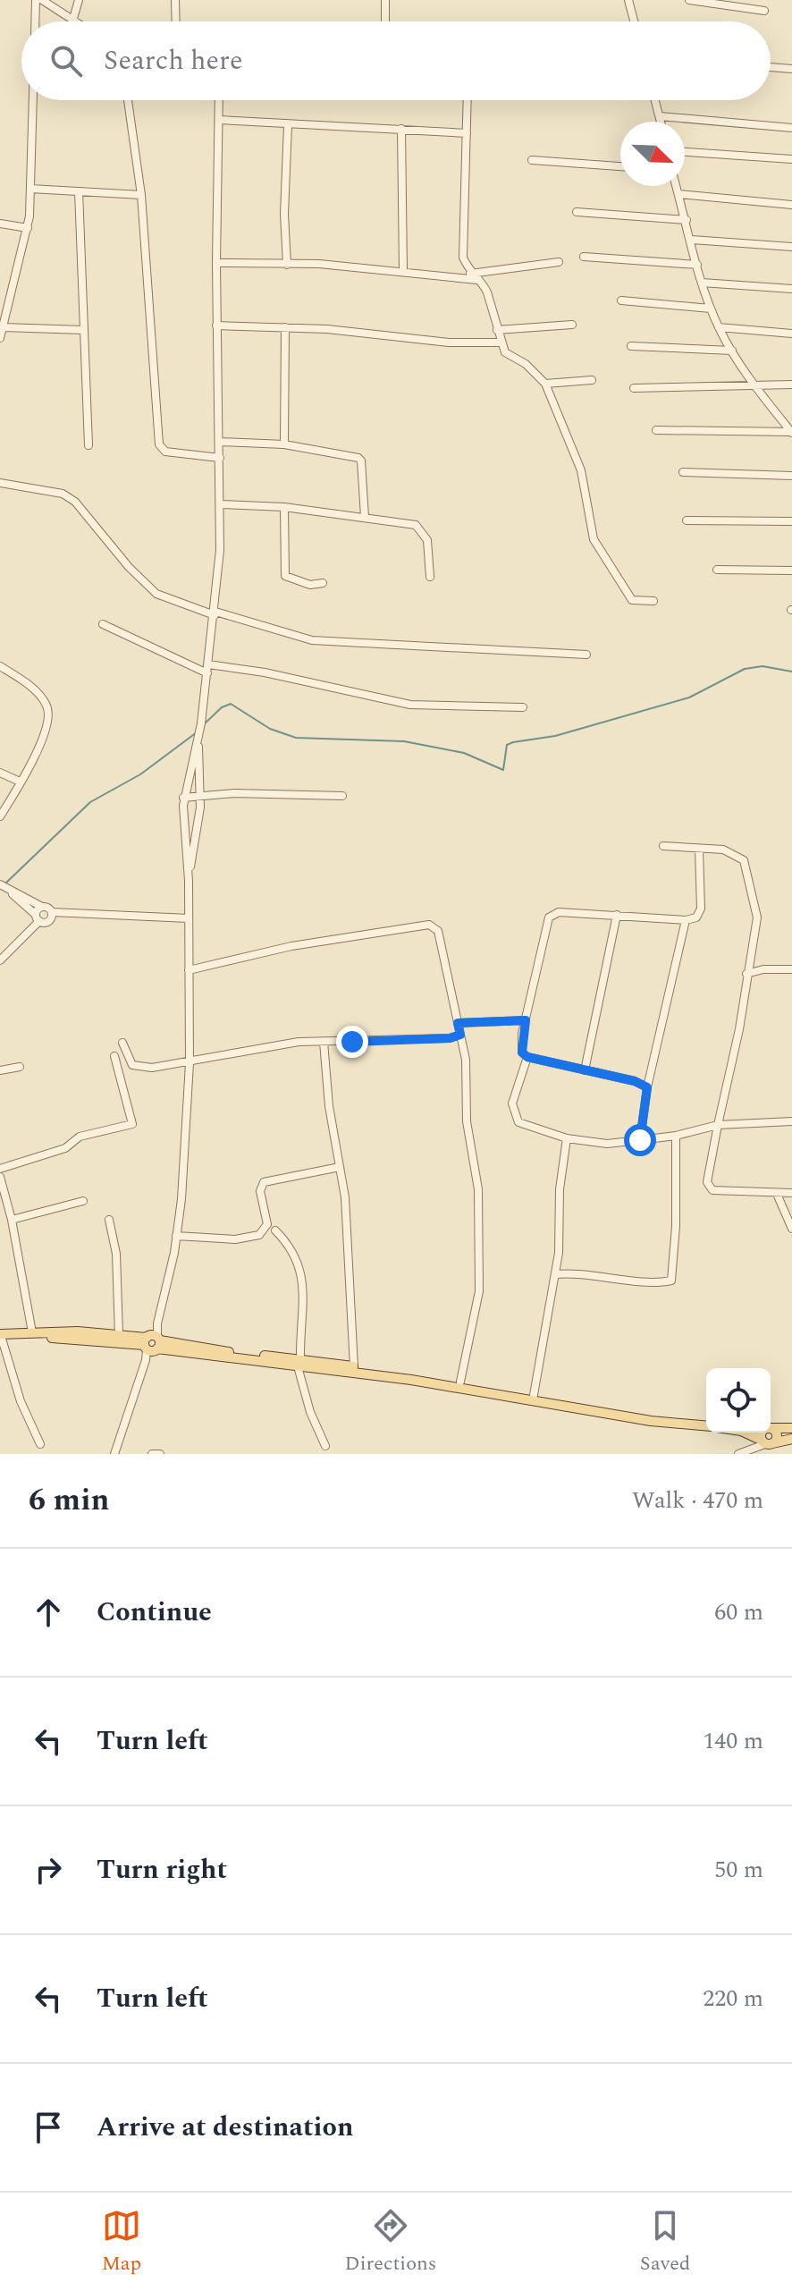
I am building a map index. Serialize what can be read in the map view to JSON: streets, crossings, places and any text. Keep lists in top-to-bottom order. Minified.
{"north":"bottom right","page":{"search":"Search here","heading":["6 min","Walk · 470 m"],"list":[["Continue","60 m"],["Turn left","140 m"],["Turn right","50 m"],["Turn left","220 m"],"Arrive at destination"],"nav":["Map","Directions","Saved"]}}
